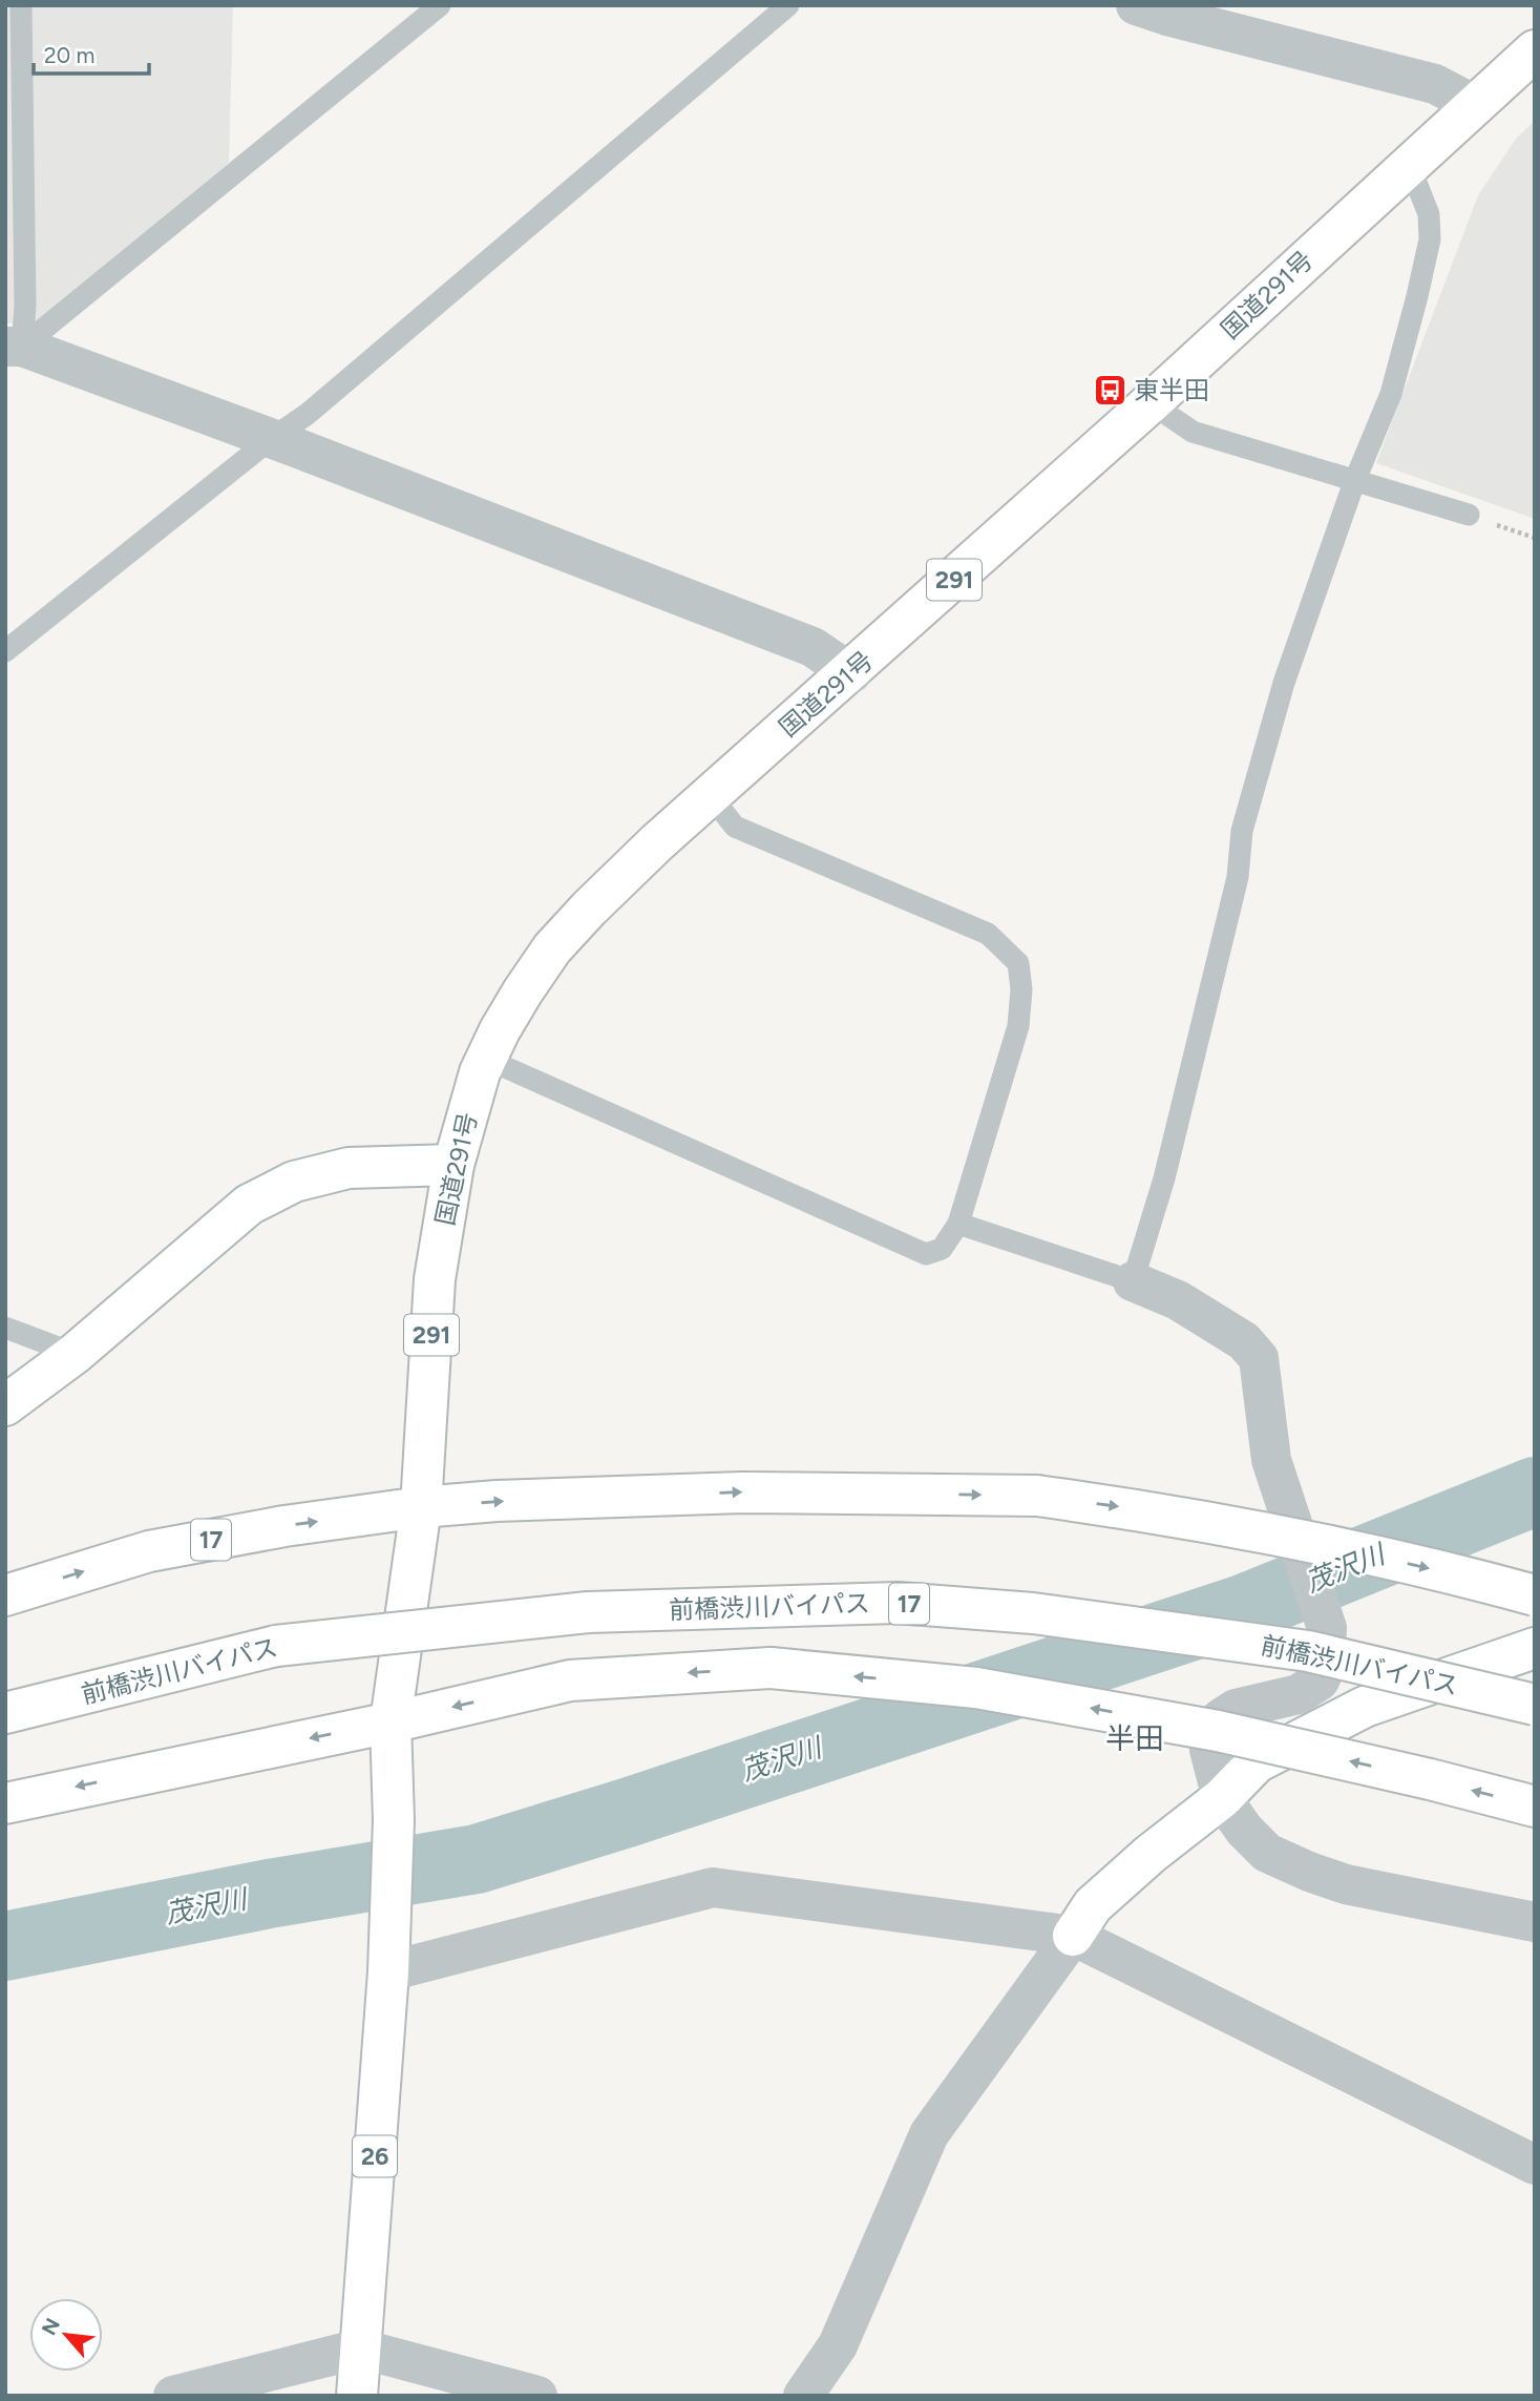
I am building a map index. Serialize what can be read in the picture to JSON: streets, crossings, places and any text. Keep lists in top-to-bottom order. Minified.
{"streets":{"main road":["国道291号","291","17","前橋渋川バイパス","26"]},"crossings":[["国道291号","17"],["国道291号","26"]],"districts":["半田"],"water":["茂沢川"],"places":{"bus stop":["東半田"]},"scale_bar":"20 m","north":"top left"}
